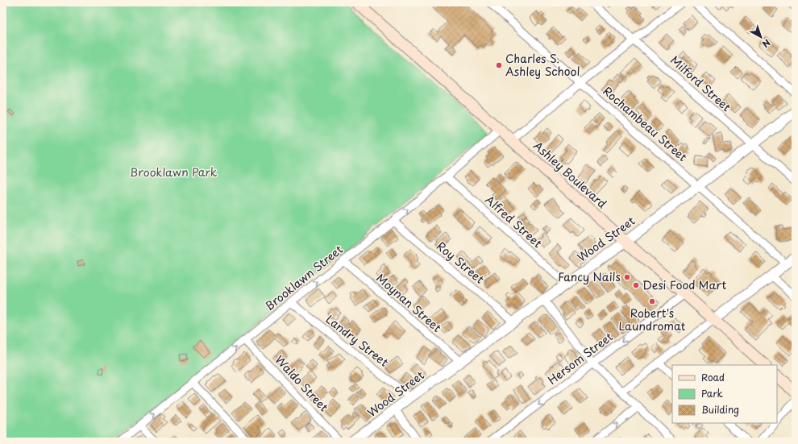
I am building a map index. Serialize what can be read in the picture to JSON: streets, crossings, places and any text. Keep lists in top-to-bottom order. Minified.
{"streets":{"main road":["Ashley Boulevard"],"street":["Milford Street","Rochambeau Street","Alfred Street","Wood Street","Roy Street","Brooklawn Street","Moynan Street","Landry Street","Hersom Street","Waldo Street"]},"crossings":[["Milford Street","Wood Street"],["Rochambeau Street","Wood Street"],["Ashley Boulevard","Wood Street"],["Ashley Boulevard","Brooklawn Street"],["Ashley Boulevard","Hersom Street"],["Alfred Street","Wood Street"],["Alfred Street","Brooklawn Street"],["Wood Street","Roy Street"],["Wood Street","Moynan Street"],["Wood Street","Landry Street"],["Roy Street","Brooklawn Street"],["Brooklawn Street","Moynan Street"],["Brooklawn Street","Landry Street"],["Brooklawn Street","Waldo Street"]],"one_way":["Brooklawn Street"],"parks":["Brooklawn Park"],"places":["Charles S. Ashley School","Fancy Nails","Desi Food Mart","Robert's Laundromat"],"legend":["Road","Park","Building"],"north":"bottom right"}
